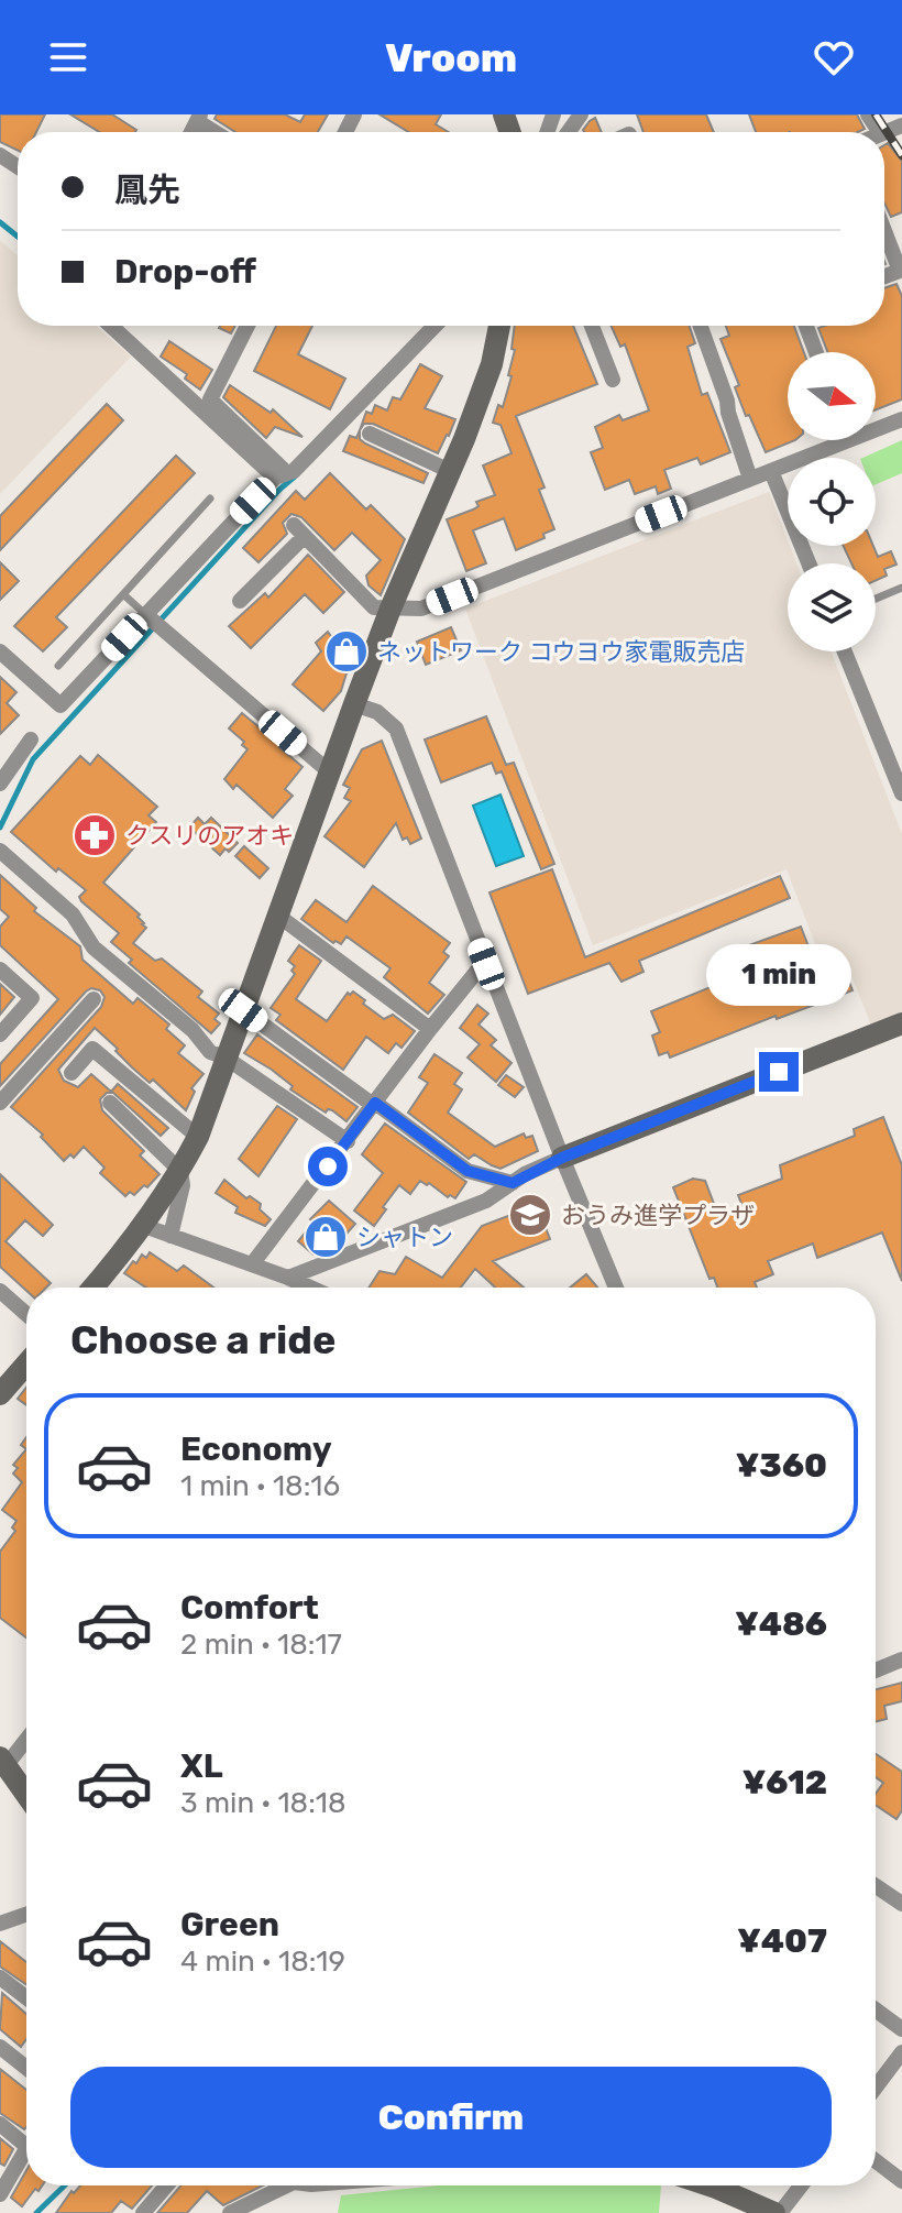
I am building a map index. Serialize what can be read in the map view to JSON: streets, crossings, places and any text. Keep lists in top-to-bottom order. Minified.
{"places":{"shop":["ネットワーク コウヨウ家電販売店","シャトン"],"pharmacy":["クスリのアオキ"],"school or university":["おうみ進学プラザ"]},"north":"right","page":{"header":"Vroom","banner":["鳳先","Drop-off"],"bubble":"1 min","heading":"Choose a ride","list":[{"name":"Economy","note":"1 min · 18:16","value":"¥360"},{"name":"Comfort","note":"2 min · 18:17","value":"¥486"},{"name":"XL","note":"3 min · 18:18","value":"¥612"},{"name":"Green","note":"4 min · 18:19","value":"¥407"}],"buttons":"Confirm"}}
